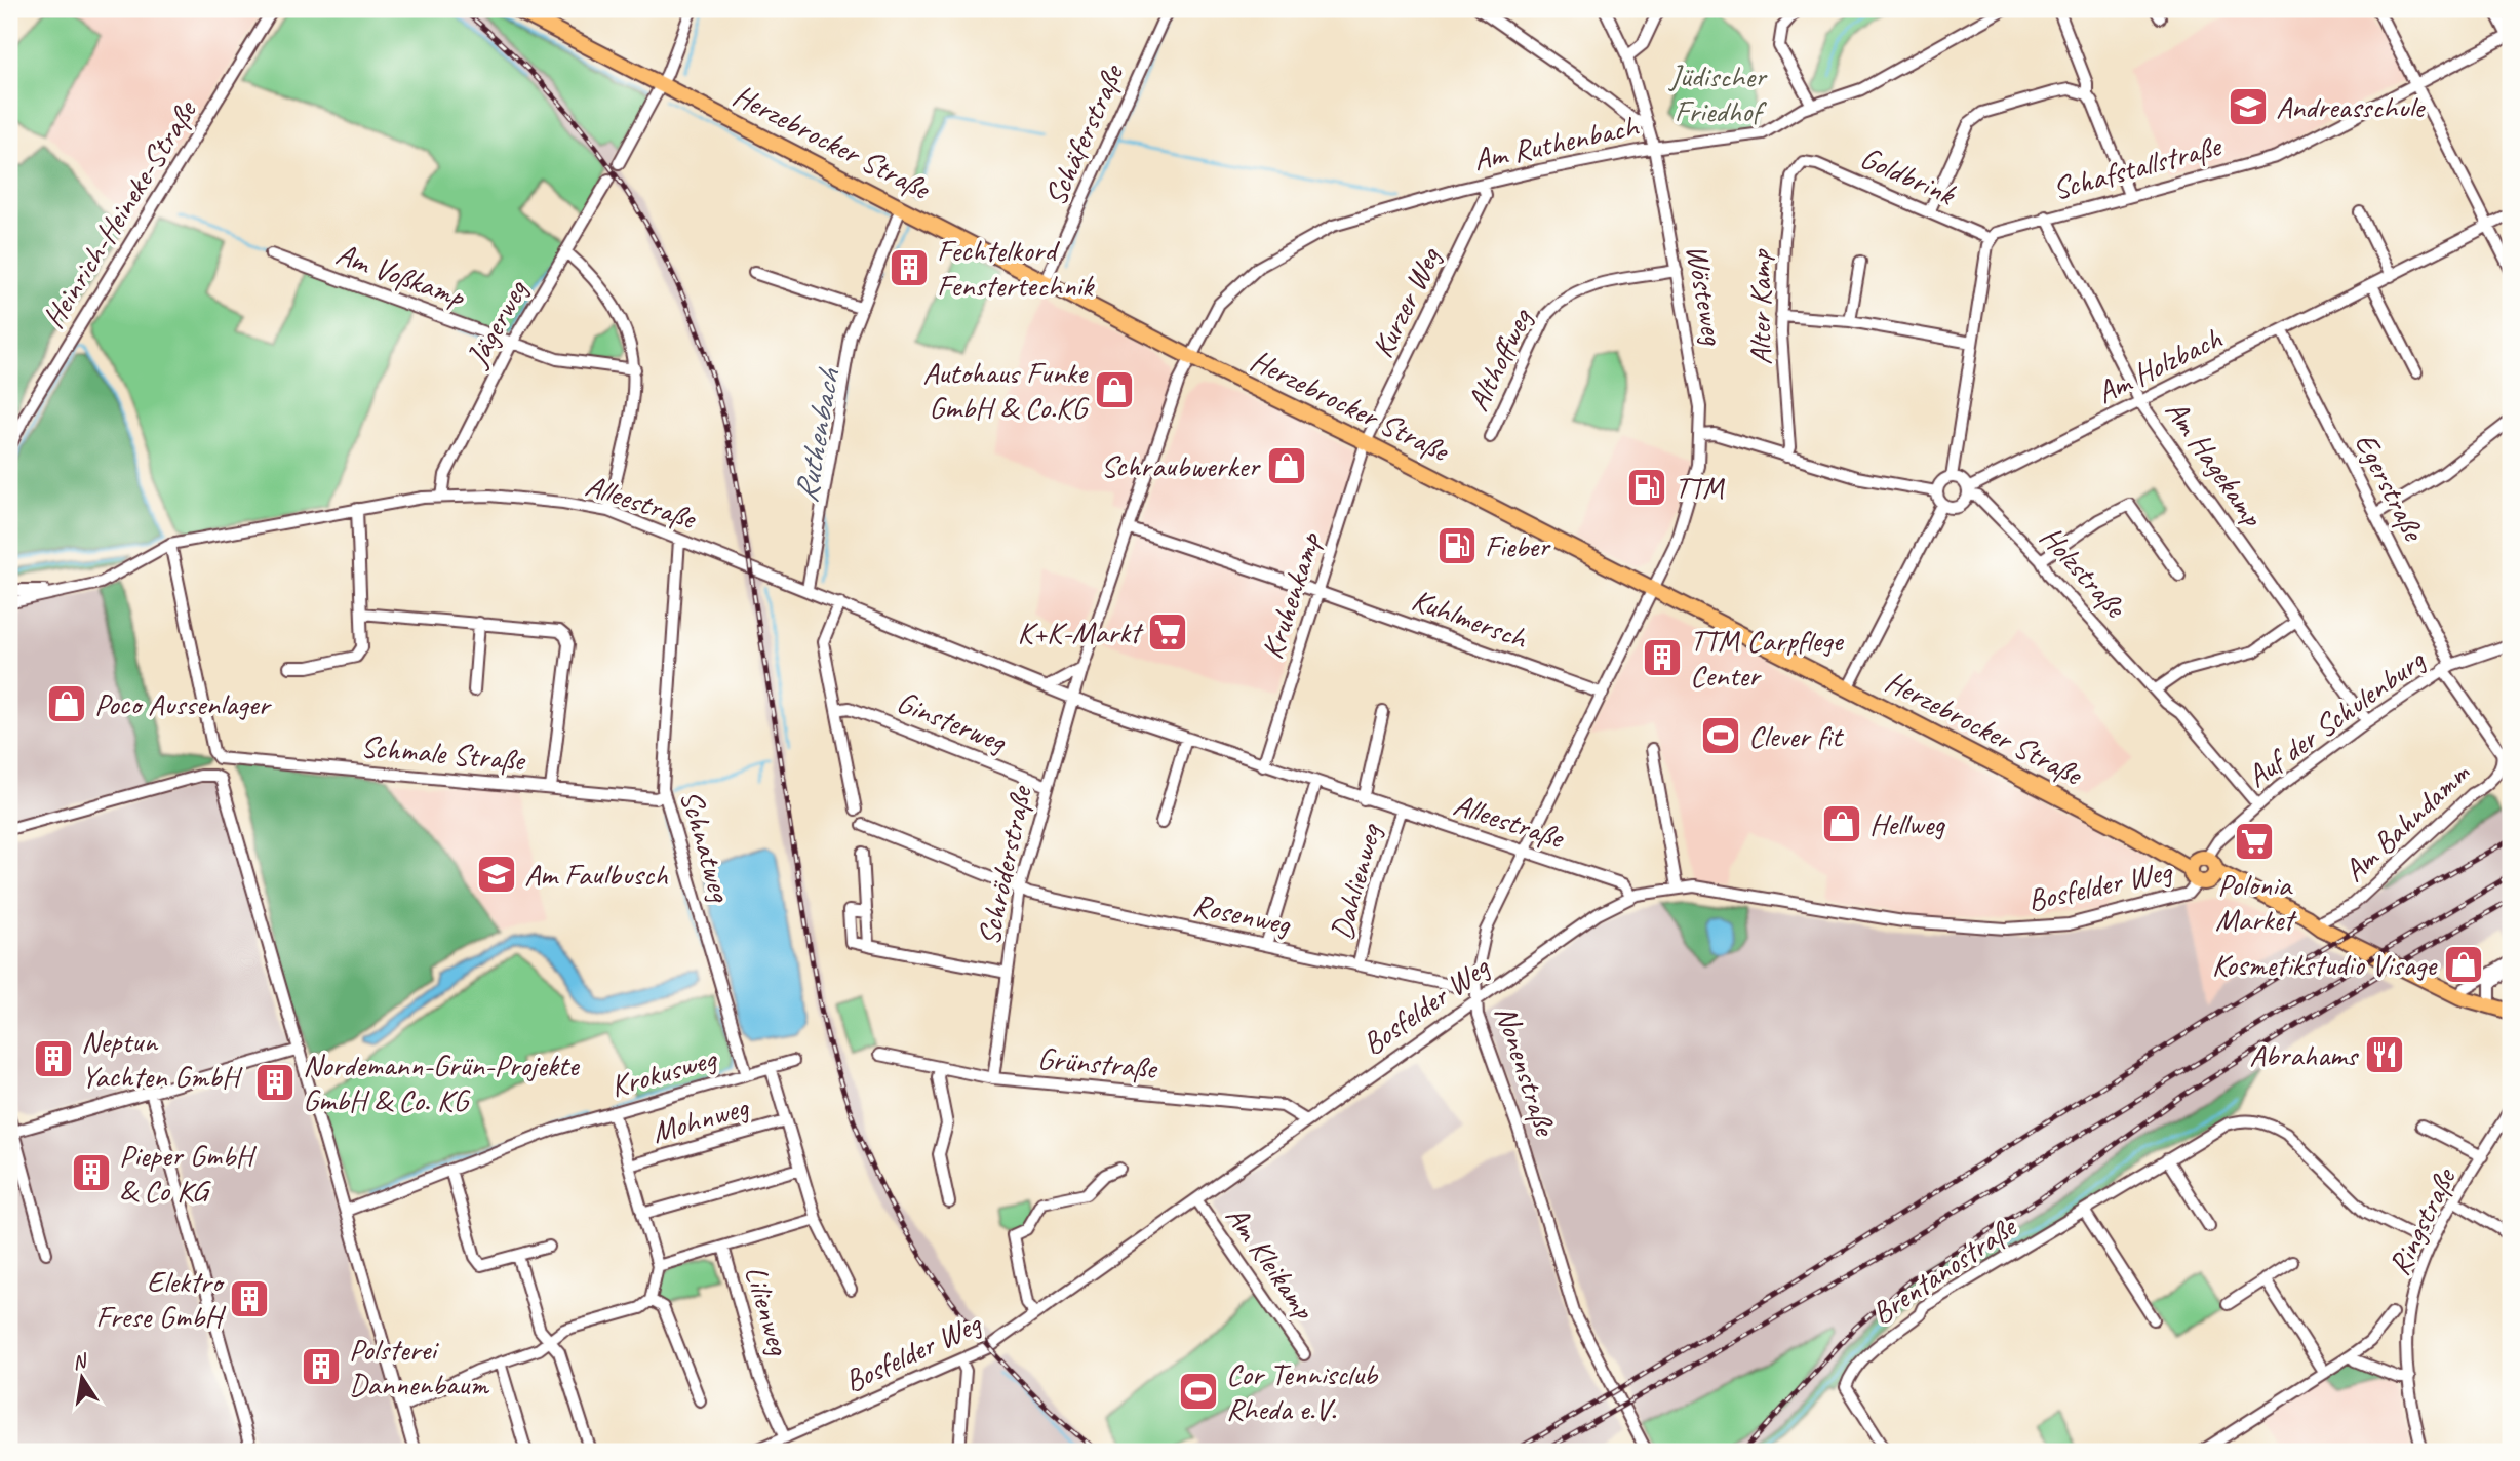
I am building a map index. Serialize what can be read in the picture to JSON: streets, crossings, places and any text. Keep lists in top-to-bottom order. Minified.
{"streets":{"main road":["Herzebrocker Straße"],"street":["Schäferstraße","Am Ruthenbach","Schafstallstraße","Goldbrink","Heinrich-Heineke-Straße","Am Voßkamp","Wösteweg","Kurzer Weg","Alter Kamp","Jägerweg","Althoffweg","Am Holzbach","Am Hagekamp","Egerstraße","Alleestraße","Holzstraße","Kruhenkamp","Kuhlmersch","Auf der Schulenburg","Ginsterweg","Schmale Straße","Am Bahndamm","Schnatweg","Schröderstraße","Dahlienweg","Bosfelder Weg","Rosenweg","Grünstraße","Nonenstraße","Krokusweg","Mohnweg","Ringstraße","Am Kleikamp","Brentanostraße","Lilienweg"]},"crossings":[["Schäferstraße","Herzebrocker Straße"],["Herzebrocker Straße","Am Ruthenbach"],["Herzebrocker Straße","Wösteweg"],["Herzebrocker Straße","Kurzer Weg"],["Herzebrocker Straße","Kruhenkamp"],["Herzebrocker Straße","Auf der Schulenburg"],["Herzebrocker Straße","Am Bahndamm"],["Herzebrocker Straße","Schröderstraße"],["Herzebrocker Straße","Bosfelder Weg"],["Herzebrocker Straße","Nonenstraße"],["Am Ruthenbach","Wösteweg"],["Am Ruthenbach","Kurzer Weg"],["Am Ruthenbach","Schröderstraße"],["Schafstallstraße","Goldbrink"],["Schafstallstraße","Am Hagekamp"],["Goldbrink","Alter Kamp"],["Am Voßkamp","Jägerweg"],["Wösteweg","Althoffweg"],["Wösteweg","Nonenstraße"],["Kurzer Weg","Kruhenkamp"],["Jägerweg","Alleestraße"],["Am Holzbach","Am Hagekamp"],["Am Holzbach","Egerstraße"],["Am Holzbach","Holzstraße"],["Am Hagekamp","Auf der Schulenburg"],["Egerstraße","Auf der Schulenburg"],["Egerstraße","Am Bahndamm"],["Alleestraße","Kruhenkamp"],["Alleestraße","Schmale Straße"],["Alleestraße","Schnatweg"],["Alleestraße","Schröderstraße"],["Alleestraße","Dahlienweg"],["Alleestraße","Bosfelder Weg"],["Alleestraße","Nonenstraße"],["Holzstraße","Auf der Schulenburg"],["Kruhenkamp","Kuhlmersch"],["Kuhlmersch","Schröderstraße"],["Kuhlmersch","Nonenstraße"],["Auf der Schulenburg","Am Bahndamm"],["Auf der Schulenburg","Bosfelder Weg"],["Ginsterweg","Schröderstraße"],["Schmale Straße","Schnatweg"],["Schnatweg","Krokusweg"],["Schröderstraße","Rosenweg"],["Schröderstraße","Grünstraße"],["Dahlienweg","Rosenweg"],["Bosfelder Weg","Grünstraße"],["Bosfelder Weg","Nonenstraße"],["Bosfelder Weg","Am Kleikamp"],["Bosfelder Weg","Lilienweg"],["Ringstraße","Brentanostraße"]],"water":["Ruthenbach"],"parks":["Jüdischer Friedhof"],"places":{"school or university":["Andreasschule","Am Faulbusch"],"building":["Fechtelkord Fenstertechnik","TTM Carpflege Center","Neptun Yachten GmbH","Nordemann-Grün-Projekte GmbH & Co. KG","Pieper GmbH & Co KG","Elektro Frese GmbH","Polsterei Dannenbaum"],"shop":["Autohaus Funke GmbH & Co.KG","Schraubwerker","Poco Aussenlager","Hellweg","Kosmetikstudio Visage"],"fuel station":["TTM","Fieber"],"supermarket":["K+K-Markt","Polonia Market"],"sports":["Clever fit","Cor Tennisclub Rheda e.V."],"restaurant":["Abrahams"]},"north":"top"}
